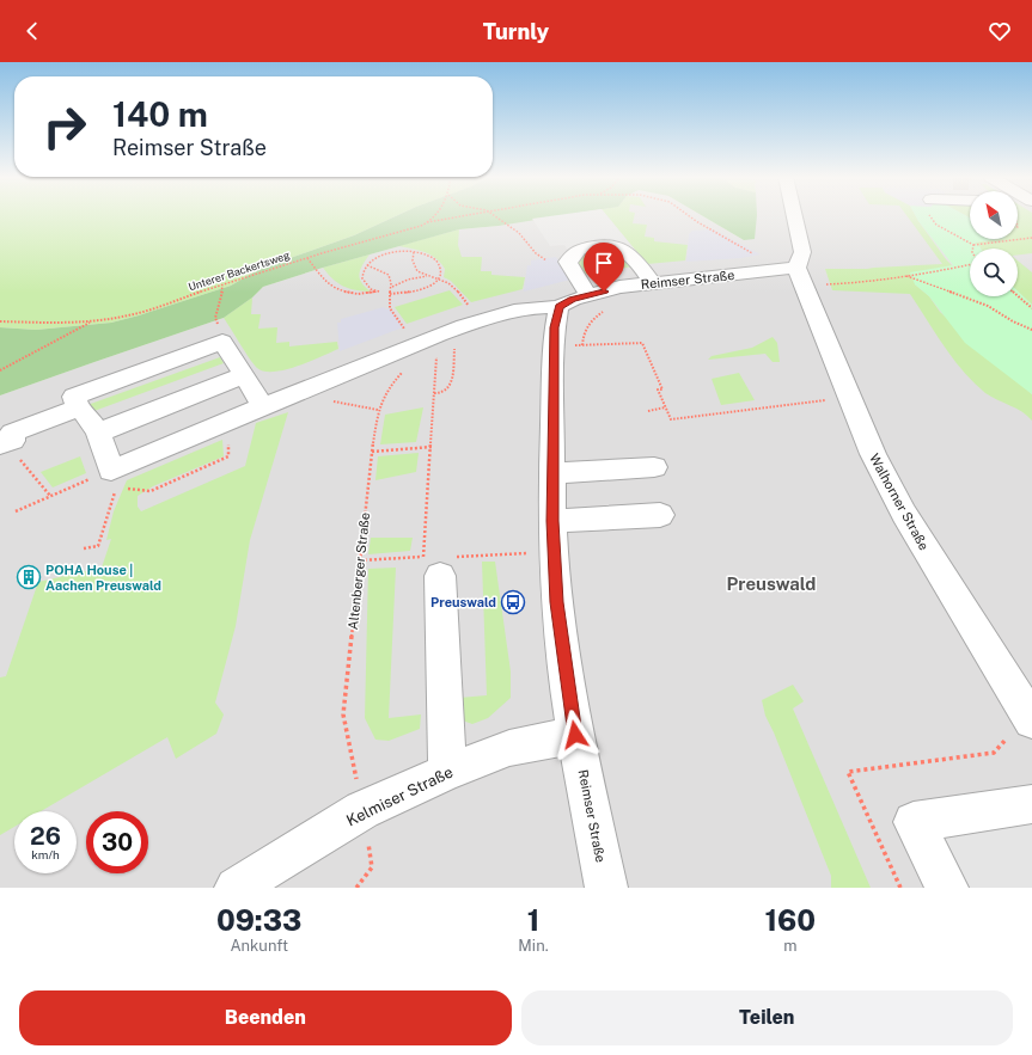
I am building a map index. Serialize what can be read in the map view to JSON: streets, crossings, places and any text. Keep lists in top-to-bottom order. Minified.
{"streets":{"street":["Reimser Straße","Walhorner Straße","Kelmiser Straße"],"path":["Unterer Backertsweg","Altenberger Straße"]},"crossings":[["Reimser Straße","Walhorner Straße"],["Reimser Straße","Kelmiser Straße"],["Altenberger Straße","Kelmiser Straße"]],"districts":["Preuswald"],"places":{"building":["POHA House | Aachen Preuswald"],"bus stop":["Preuswald"]},"north":"top left","page":{"header":"Turnly","turn":["140 m","Reimser Straße"],"speed":"26 km/h","limit":"30","eta":["09:33","Ankunft","1","Min.","160","m"],"buttons":["Beenden","Teilen"]}}
